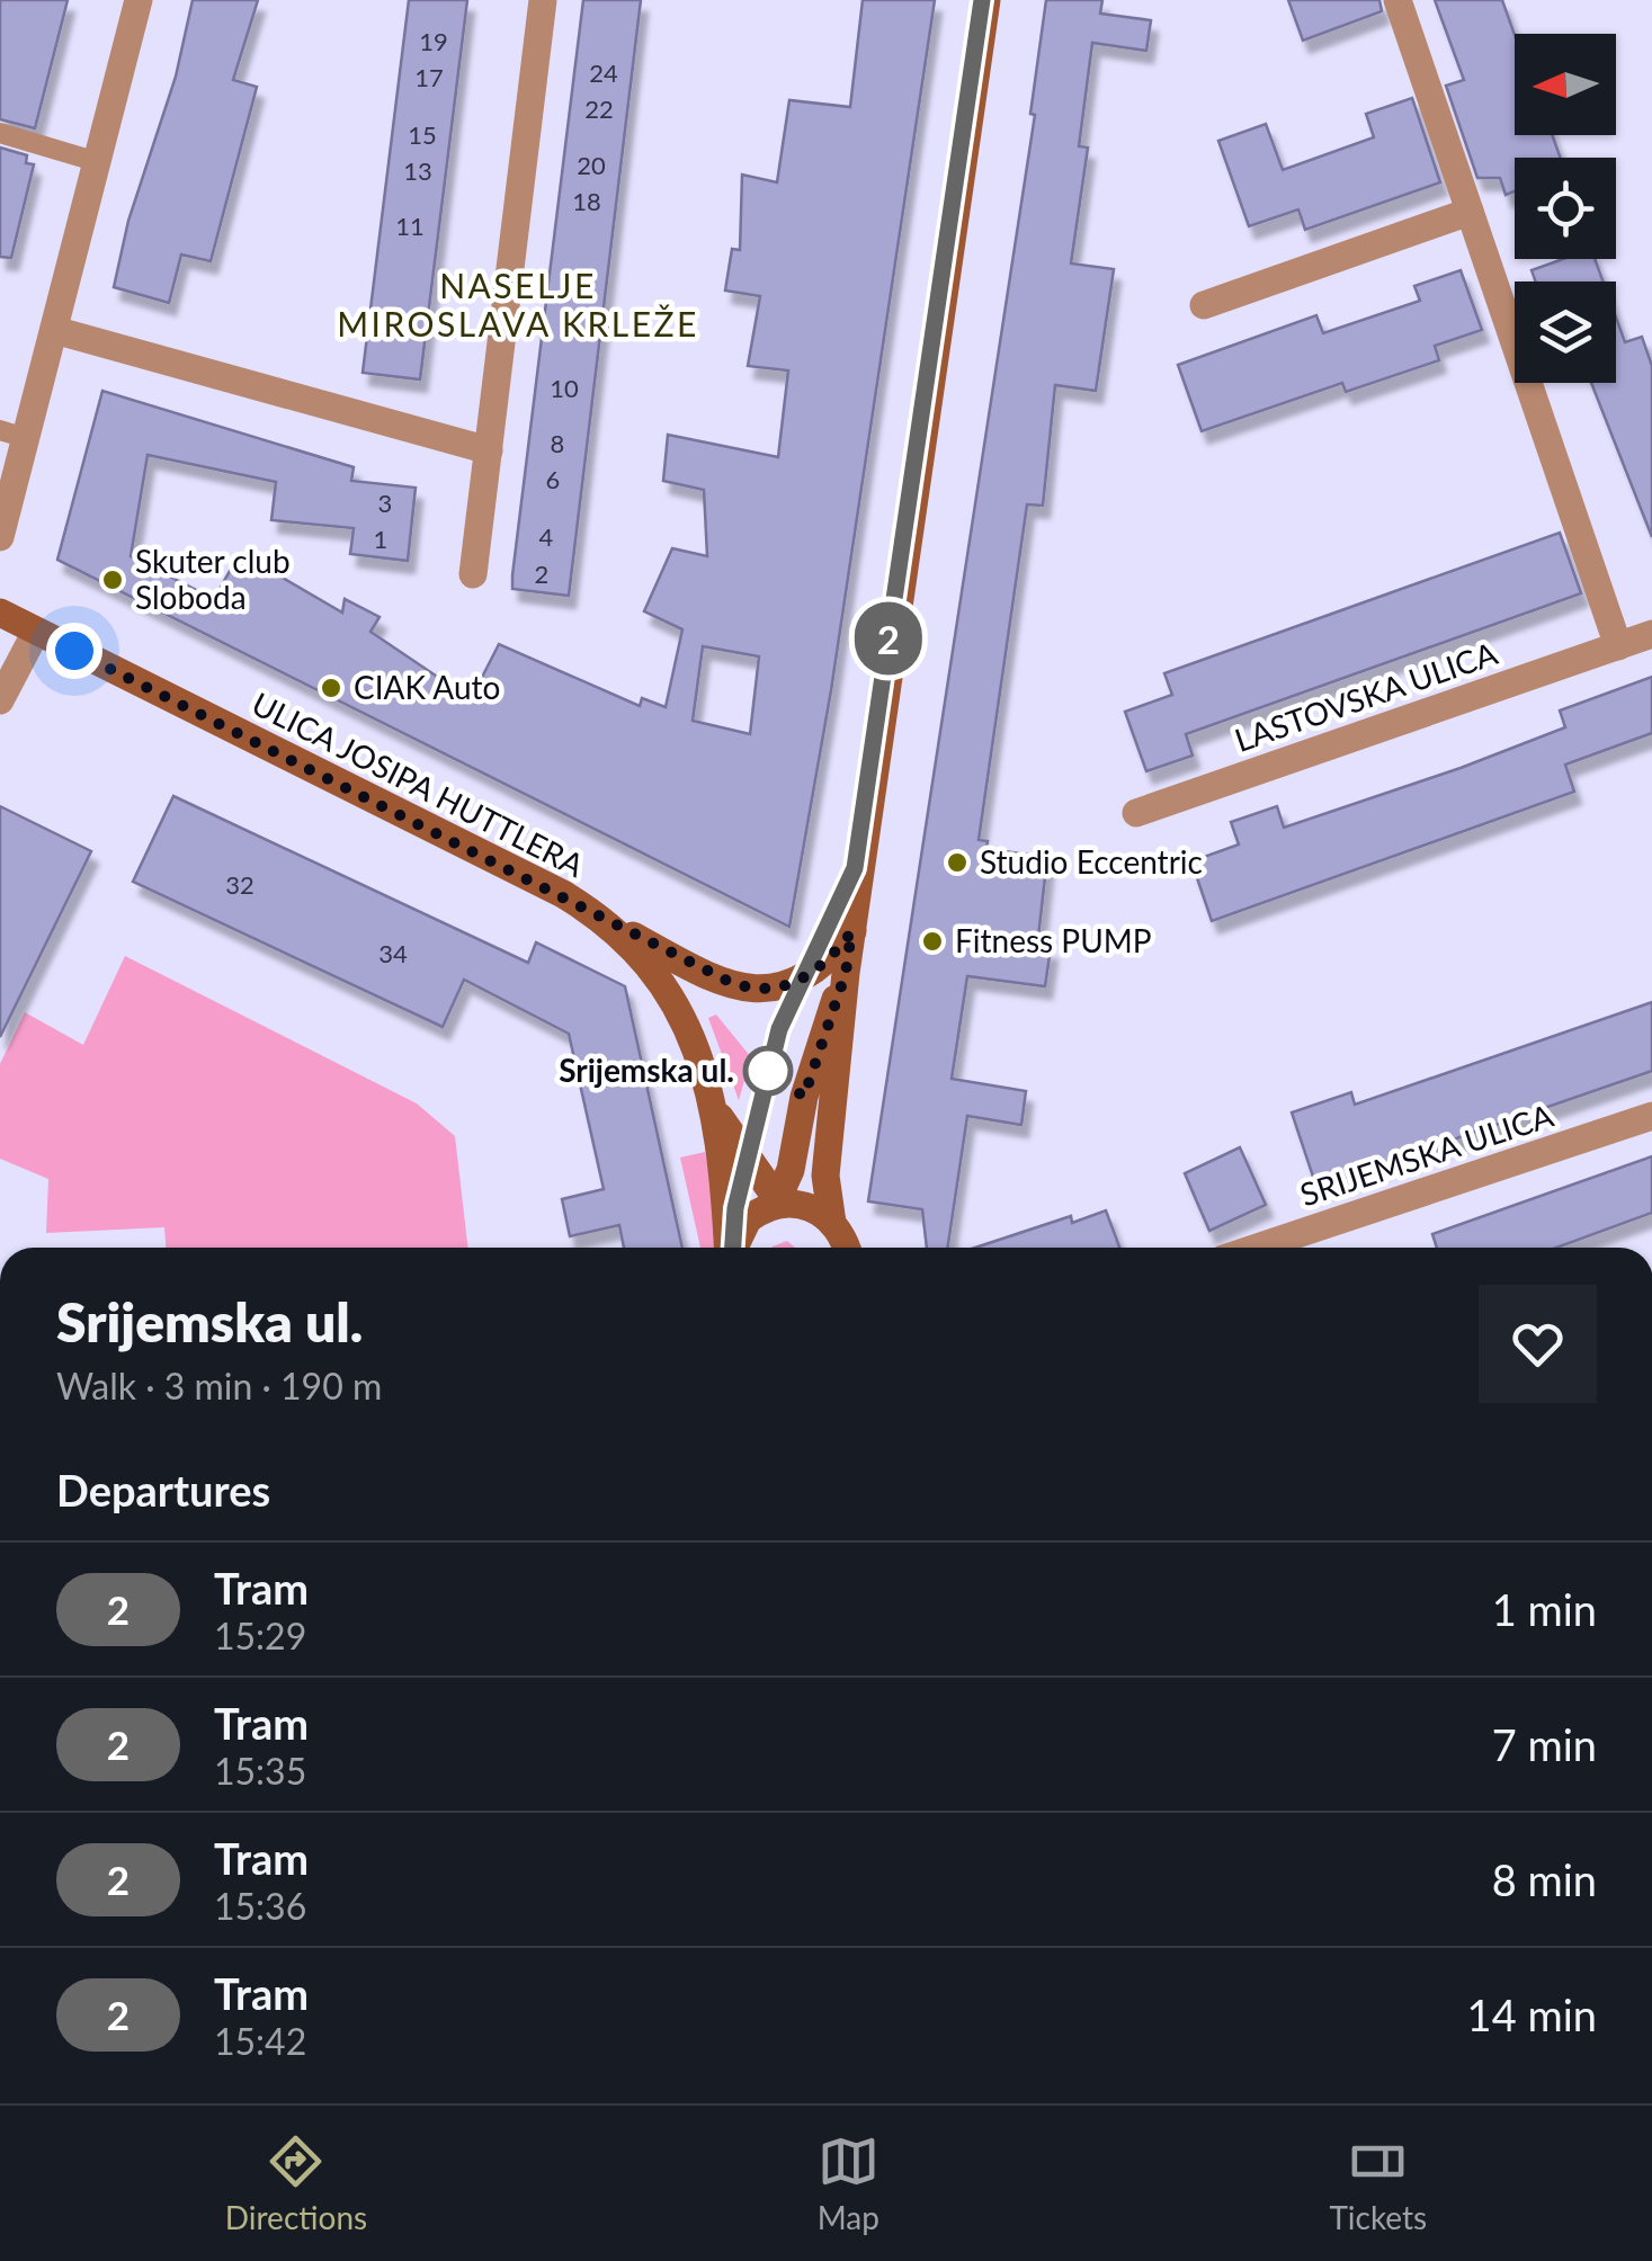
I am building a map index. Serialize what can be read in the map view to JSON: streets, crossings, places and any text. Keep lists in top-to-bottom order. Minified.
{"streets":{"street":["LASTOVSKA ULICA","ULICA JOSIPA HUTTLERA","SRIJEMSKA ULICA"]},"districts":["NASELJE MIROSLAVA KRLEŽE"],"places":["Skuter club Sloboda","CIAK Auto","Studio Eccentric","Fitness PUMP","Srijemska ul."],"lines":["tram line 2"],"house_numbers":["19","24","17","22","15","20","13","18","11","10","8","6","3","4","1","2","32","34"],"north":"left","page":{"on_map":"2","heading":[["Srijemska ul.","Walk · 3 min · 190 m"],"Departures"],"list":[{"mark":"2","name":"Tram","note":"15:29","value":"1 min"},{"mark":"2","name":"Tram","note":"15:35","value":"7 min"},{"mark":"2","name":"Tram","note":"15:36","value":"8 min"},{"mark":"2","name":"Tram","note":"15:42","value":"14 min"}],"tabs":["Directions","Map","Tickets"]}}
